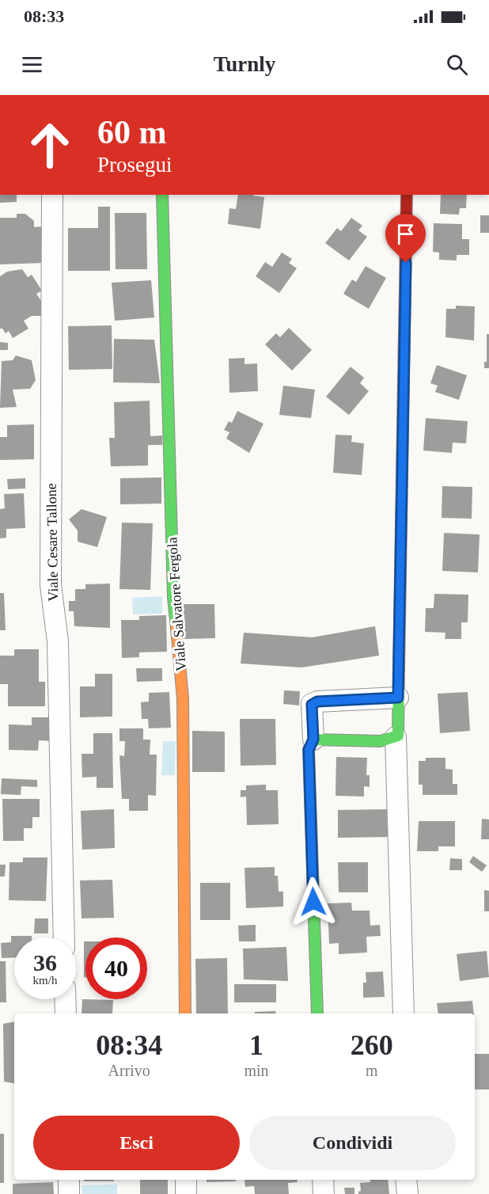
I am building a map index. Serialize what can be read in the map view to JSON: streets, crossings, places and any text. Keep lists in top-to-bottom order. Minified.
{"streets":{"street":["Viale Cesare Tallone","Viale Salvatore Fergola"]},"page":{"status":"08:33","header":"Turnly","turn":["60 m","Prosegui"],"speed":"36 km/h","limit":"40","eta":["08:34","Arrivo","1","min","260","m"],"buttons":["Esci","Condividi"]}}
